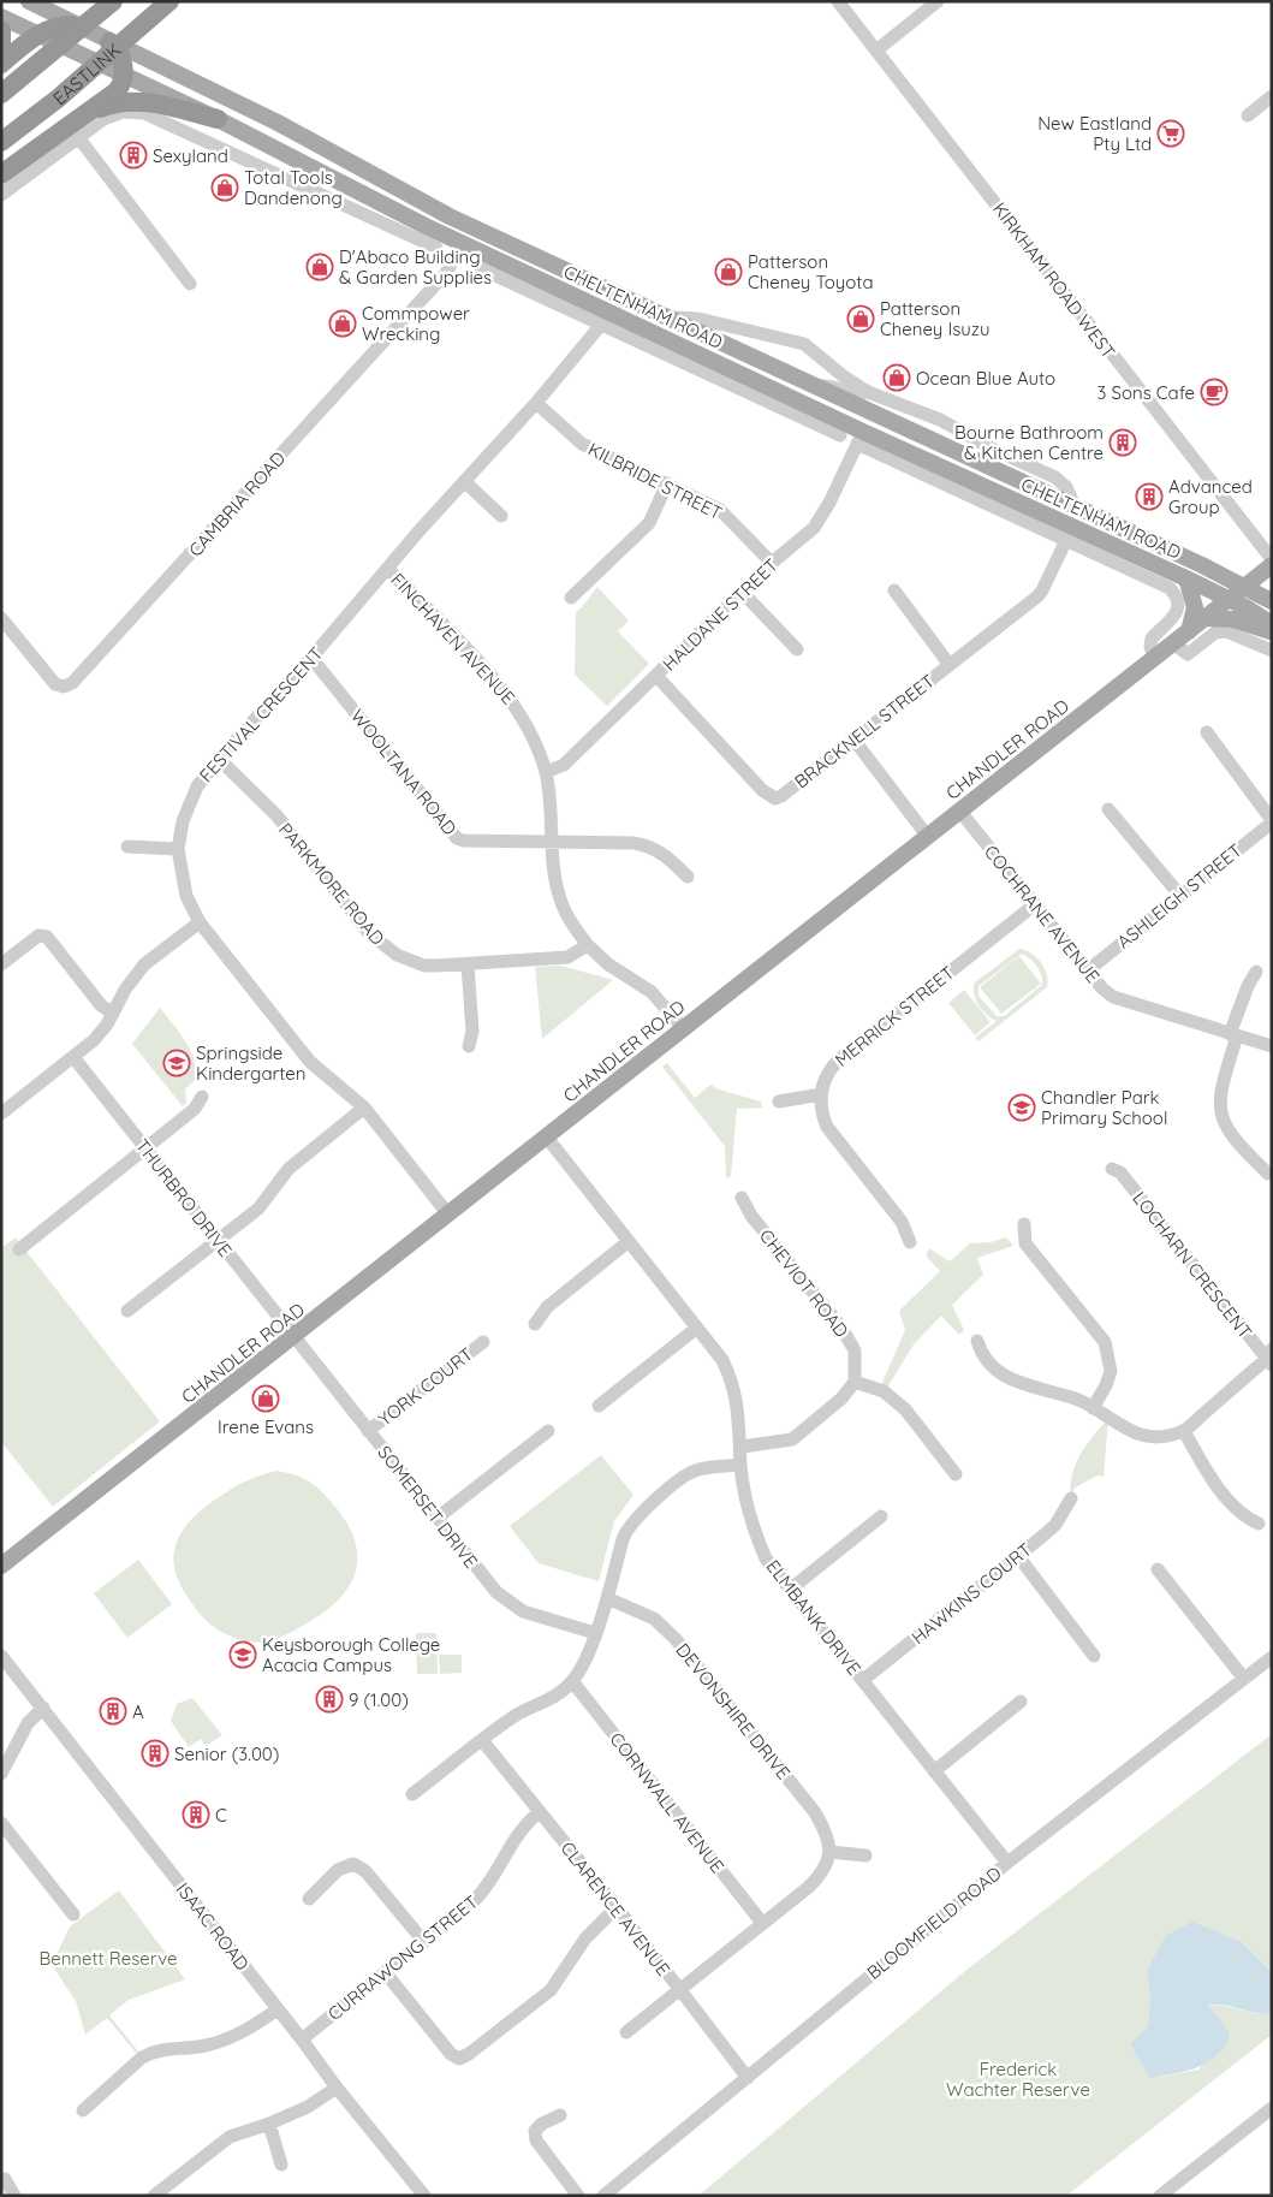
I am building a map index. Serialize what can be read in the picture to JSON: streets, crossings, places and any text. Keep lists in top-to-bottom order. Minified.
{"streets":{"highway":["EASTLINK"],"main road":["CHELTENHAM ROAD","CHANDLER ROAD"],"street":["KIRKHAM ROAD WEST","KILBRIDE STREET","CAMBRIA ROAD","HALDANE STREET","FINCHAVEN AVENUE","FESTIVAL CRESCENT","BRACKNELL STREET","WOOLTANA ROAD","PARKMORE ROAD","ASHLEIGH STREET","COCHRANE AVENUE","MERRICK STREET","THURBRO DRIVE","LOCHARN CRESCENT","CHEVIOT ROAD","YORK COURT","SOMERSET DRIVE","HAWKINS COURT","ELMBANK DRIVE","DEVONSHIRE DRIVE","CORNWALL AVENUE","CLARENCE AVENUE","BLOOMFIELD ROAD","ISAAC ROAD","CURRAWONG STREET"]},"crossings":[["CHELTENHAM ROAD","CAMBRIA ROAD"],["CHELTENHAM ROAD","HALDANE STREET"],["CHELTENHAM ROAD","FESTIVAL CRESCENT"],["CHELTENHAM ROAD","BRACKNELL STREET"],["CHELTENHAM ROAD","CHANDLER ROAD"],["KILBRIDE STREET","HALDANE STREET"],["KILBRIDE STREET","FESTIVAL CRESCENT"],["HALDANE STREET","FINCHAVEN AVENUE"],["HALDANE STREET","BRACKNELL STREET"],["FINCHAVEN AVENUE","FESTIVAL CRESCENT"],["FINCHAVEN AVENUE","WOOLTANA ROAD"],["FINCHAVEN AVENUE","PARKMORE ROAD"],["FESTIVAL CRESCENT","CHANDLER ROAD"],["FESTIVAL CRESCENT","WOOLTANA ROAD"],["FESTIVAL CRESCENT","PARKMORE ROAD"],["CHANDLER ROAD","COCHRANE AVENUE"],["CHANDLER ROAD","THURBRO DRIVE"],["CHANDLER ROAD","SOMERSET DRIVE"],["CHANDLER ROAD","ELMBANK DRIVE"],["ASHLEIGH STREET","COCHRANE AVENUE"],["COCHRANE AVENUE","MERRICK STREET"],["THURBRO DRIVE","SOMERSET DRIVE"],["YORK COURT","SOMERSET DRIVE"],["HAWKINS COURT","ELMBANK DRIVE"],["ELMBANK DRIVE","BLOOMFIELD ROAD"],["CLARENCE AVENUE","BLOOMFIELD ROAD"],["CLARENCE AVENUE","CURRAWONG STREET"],["ISAAC ROAD","CURRAWONG STREET"]],"parks":["Bennett Reserve","Frederick Wachter Reserve"],"places":{"supermarket":["New Eastland Pty Ltd"],"building":["Sexyland","Bourne Bathroom & Kitchen Centre","Advanced Group","9 (1.00)","A","Senior (3.00)","C"],"shop":["Total Tools Dandenong","D'Abaco Building & Garden Supplies","Patterson Cheney Toyota","Patterson Cheney Isuzu","Commpower Wrecking","Ocean Blue Auto","Irene Evans"],"cafe":["3 Sons Cafe"],"school or university":["Springside Kindergarten","Chandler Park Primary School","Keysborough College Acacia Campus"]}}
